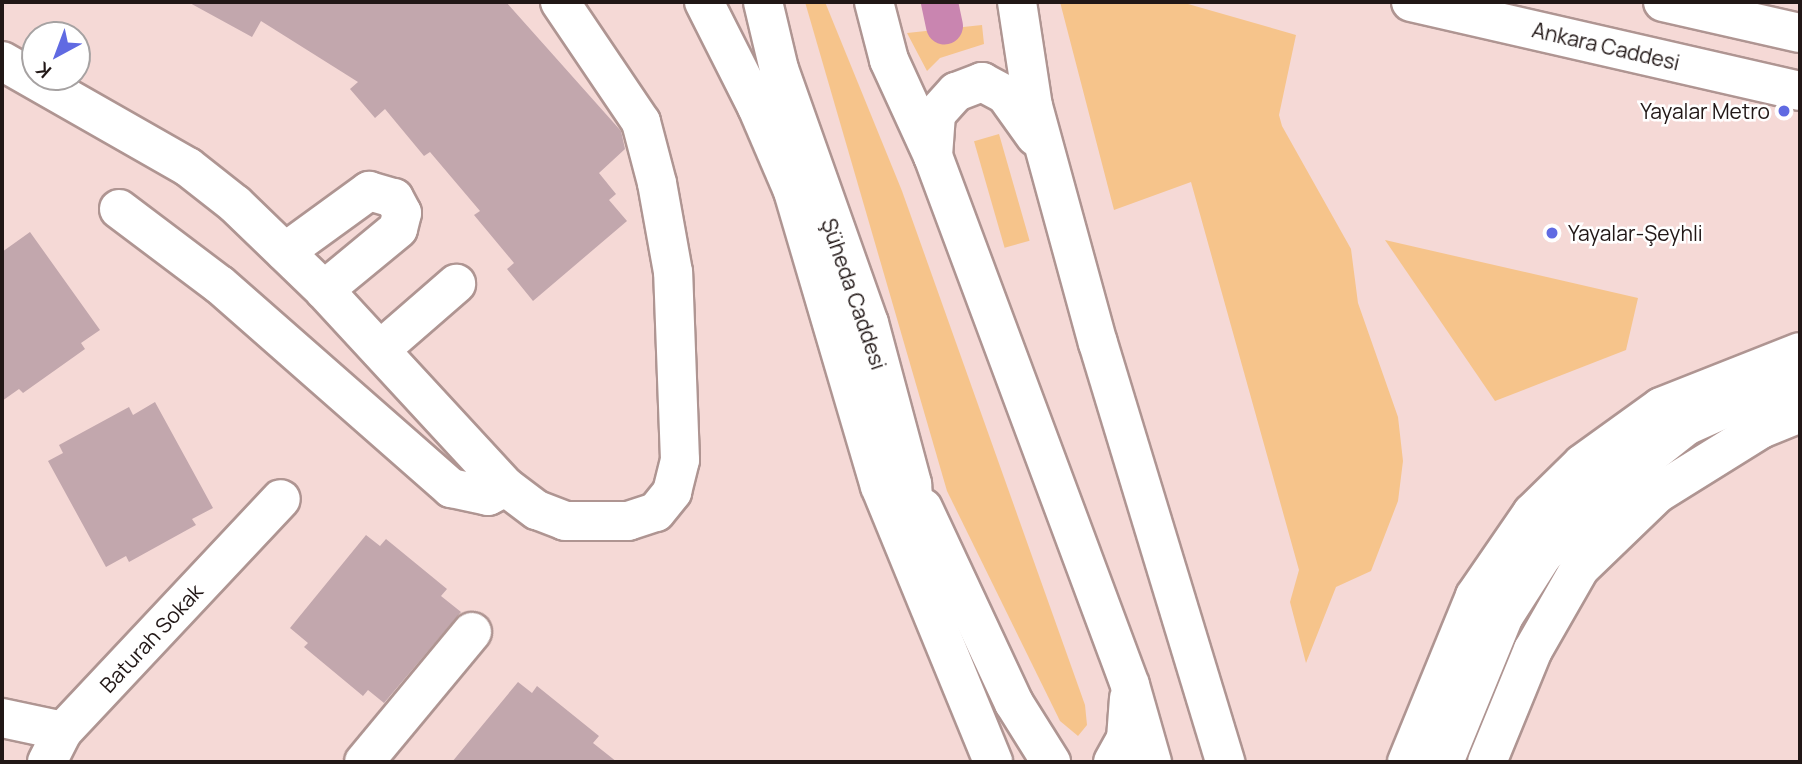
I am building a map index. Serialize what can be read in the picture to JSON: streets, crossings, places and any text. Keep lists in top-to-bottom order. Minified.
{"streets":{"street":["Ankara Caddesi","Şüheda Caddesi","Baturah Sokak"]},"places":["Yayalar Metro","Yayalar-Şeyhli"],"north":"bottom left"}
